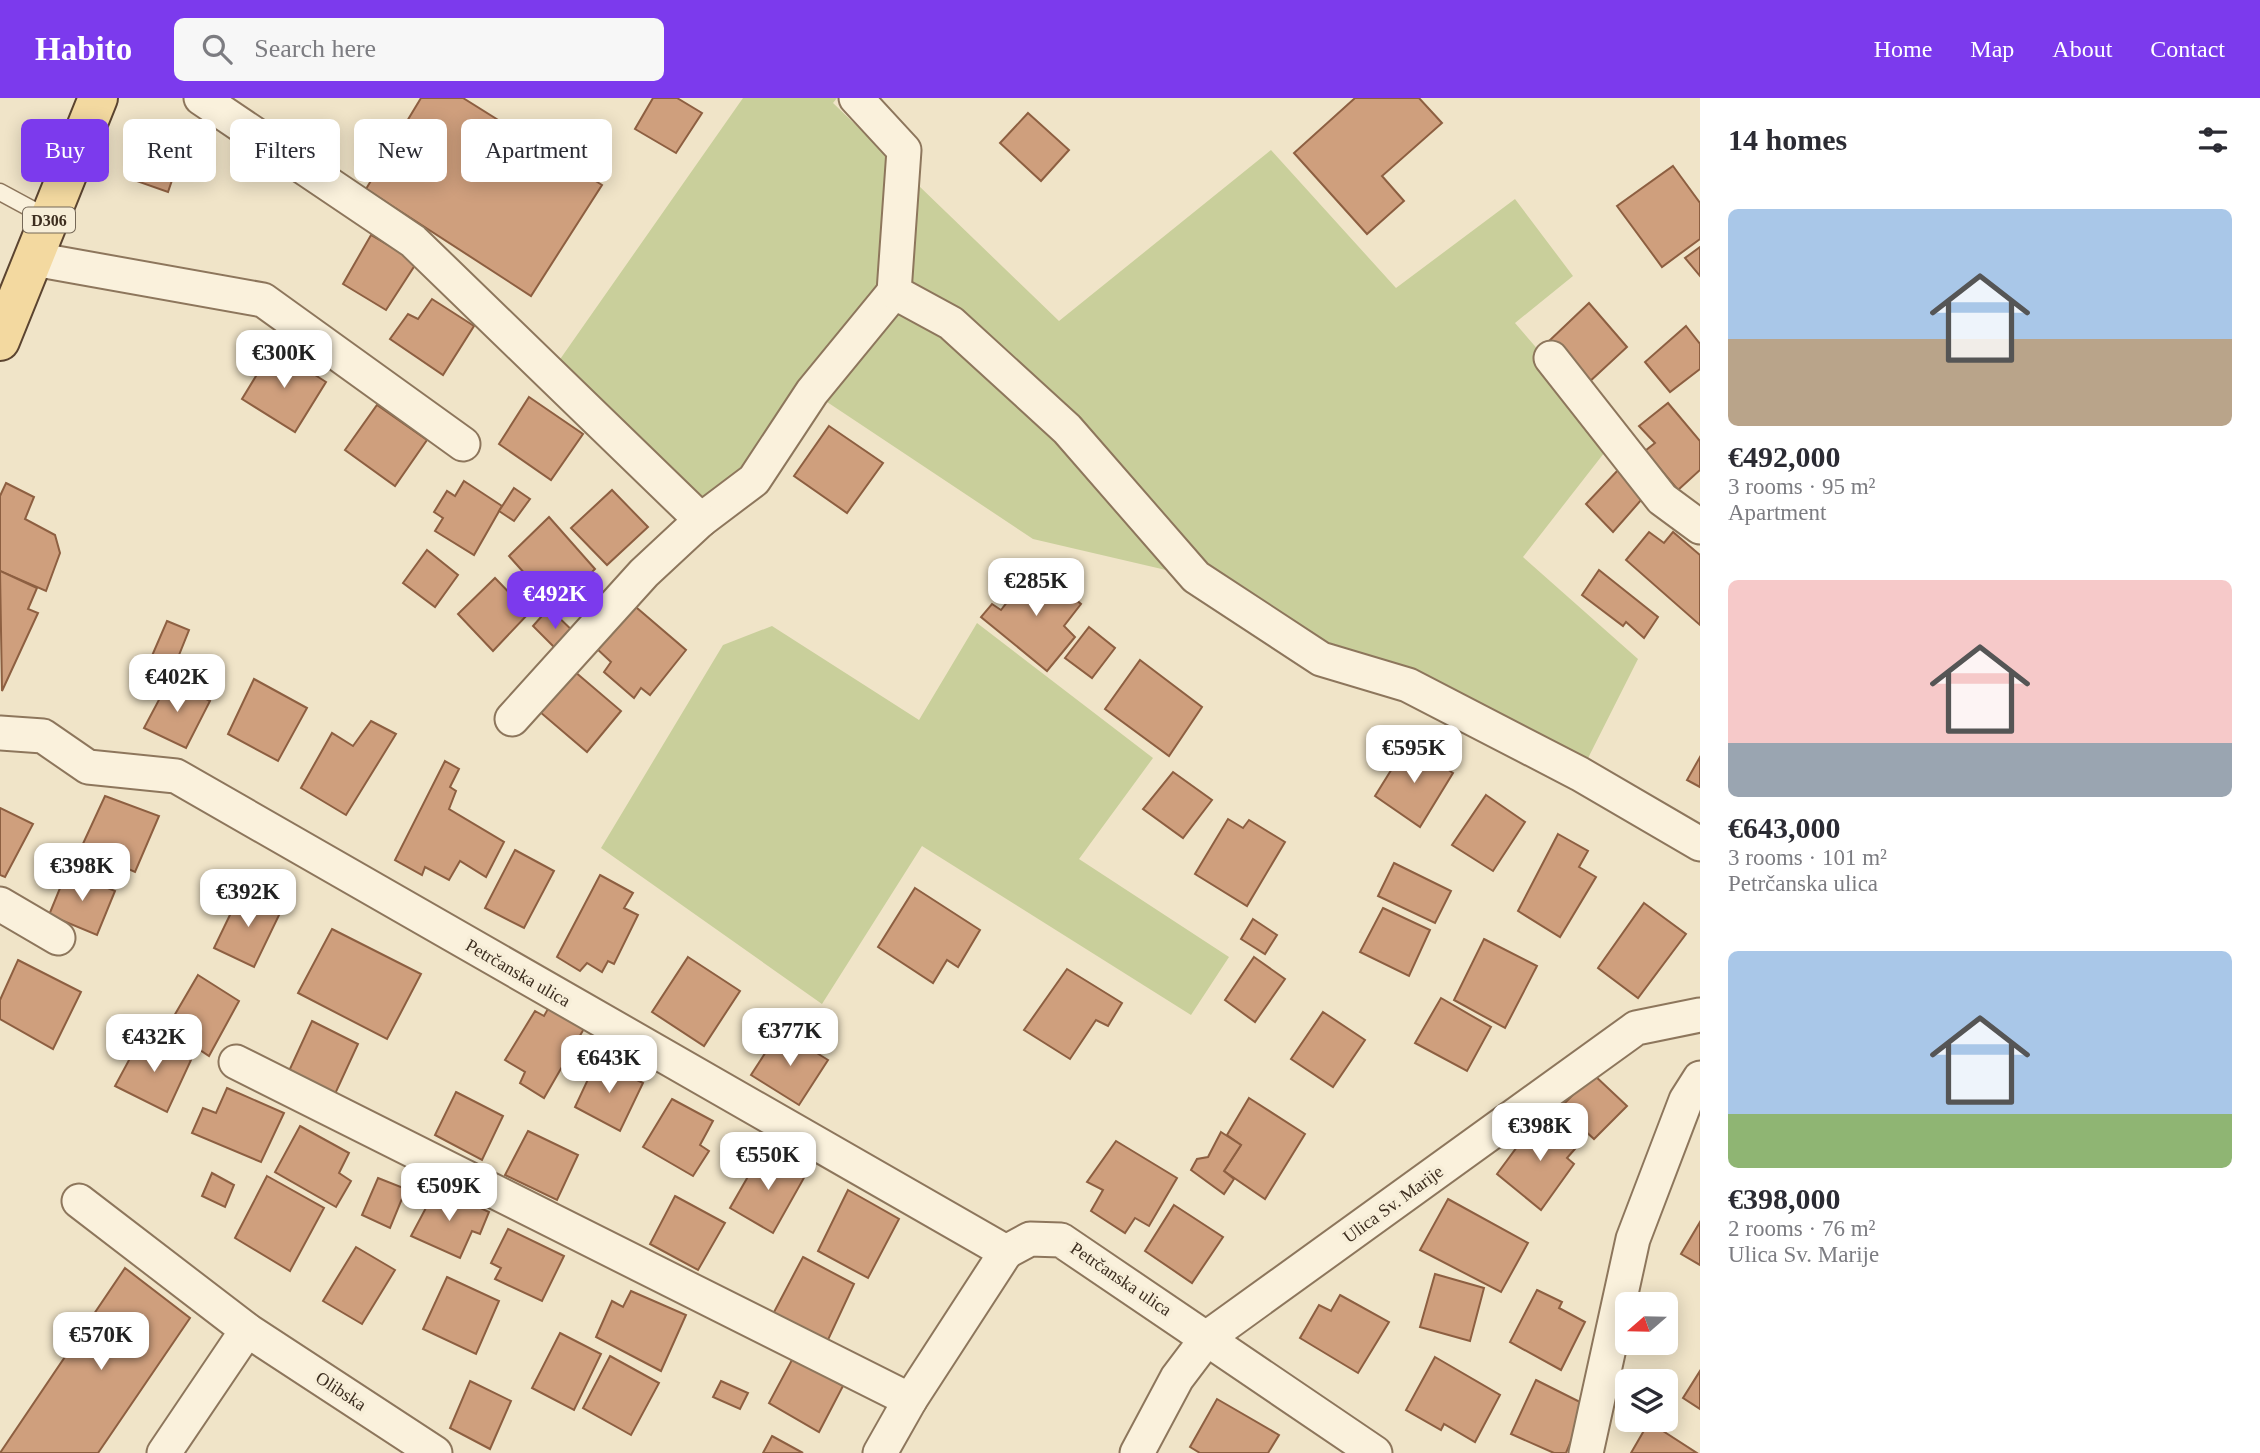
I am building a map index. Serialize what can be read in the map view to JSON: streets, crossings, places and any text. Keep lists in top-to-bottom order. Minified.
{"streets":{"main road":["D306"],"street":["Petrčanska ulica","Ulica Sv. Marije","Olibska"]},"crossings":[["Petrčanska ulica","Ulica Sv. Marije"]],"north":"left","page":{"header":"Habito","search":"Search here","nav":["Home","Map","About","Contact"],"heading":"14 homes","chip":["Buy","Rent","Filters","New","Apartment"],"list":[{"name":"€492,000","note":"3 rooms · 95 m² · Apartment"},{"name":"€643,000","note":"3 rooms · 101 m² · Petrčanska ulica"},{"name":"€398,000","note":"2 rooms · 76 m² · Ulica Sv. Marije"}],"price":["€300K","€285K","€492K","€402K","€595K","€398K","€392K","€377K","€432K","€643K","€398K","€550K","€509K","€570K"]}}
